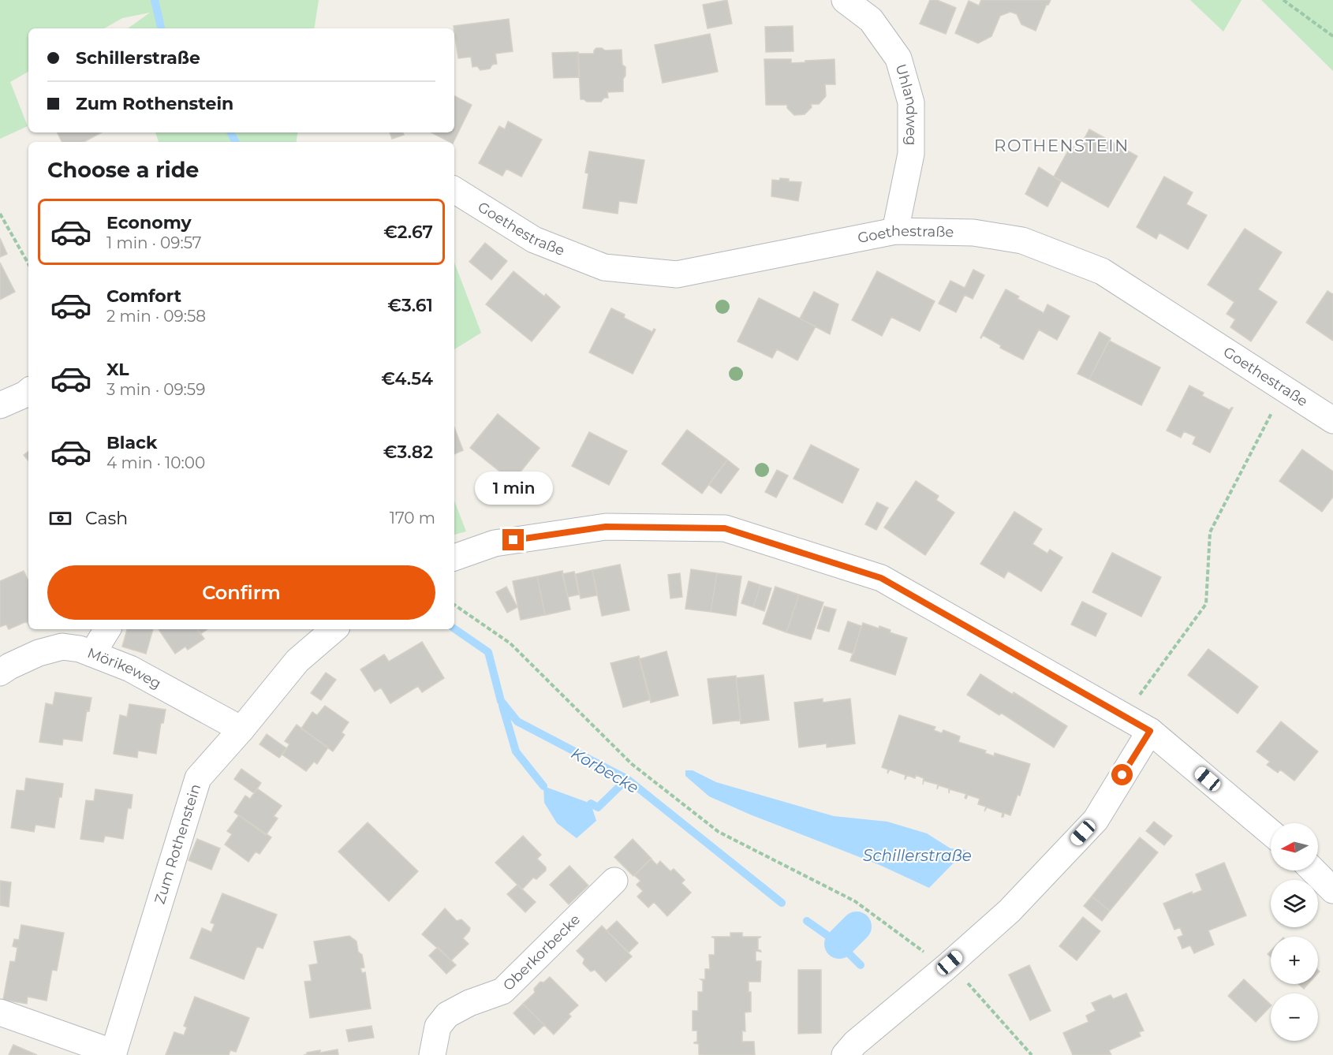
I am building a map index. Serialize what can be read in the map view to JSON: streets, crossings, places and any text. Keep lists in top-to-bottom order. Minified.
{"streets":{"street":["Uhlandweg","Goethestraße","Mörikeweg","Zum Rothenstein","Oberkorbecke"]},"crossings":[["Uhlandweg","Goethestraße"],["Mörikeweg","Zum Rothenstein"]],"districts":["ROTHENSTEIN"],"water":["Korbecke","Schillerstraße"],"north":"left","page":{"banner":["Schillerstraße","Zum Rothenstein"],"heading":"Choose a ride","list":[{"name":"Economy","note":"1 min · 09:57","value":"€2.67"},{"name":"Comfort","note":"2 min · 09:58","value":"€3.61"},{"name":"XL","note":"3 min · 09:59","value":"€4.54"},{"name":"Black","note":"4 min · 10:00","value":"€3.82"}],"bubble":"1 min","pay":["Cash","170 m"],"buttons":"Confirm","map_buttons":["+","−"]}}
